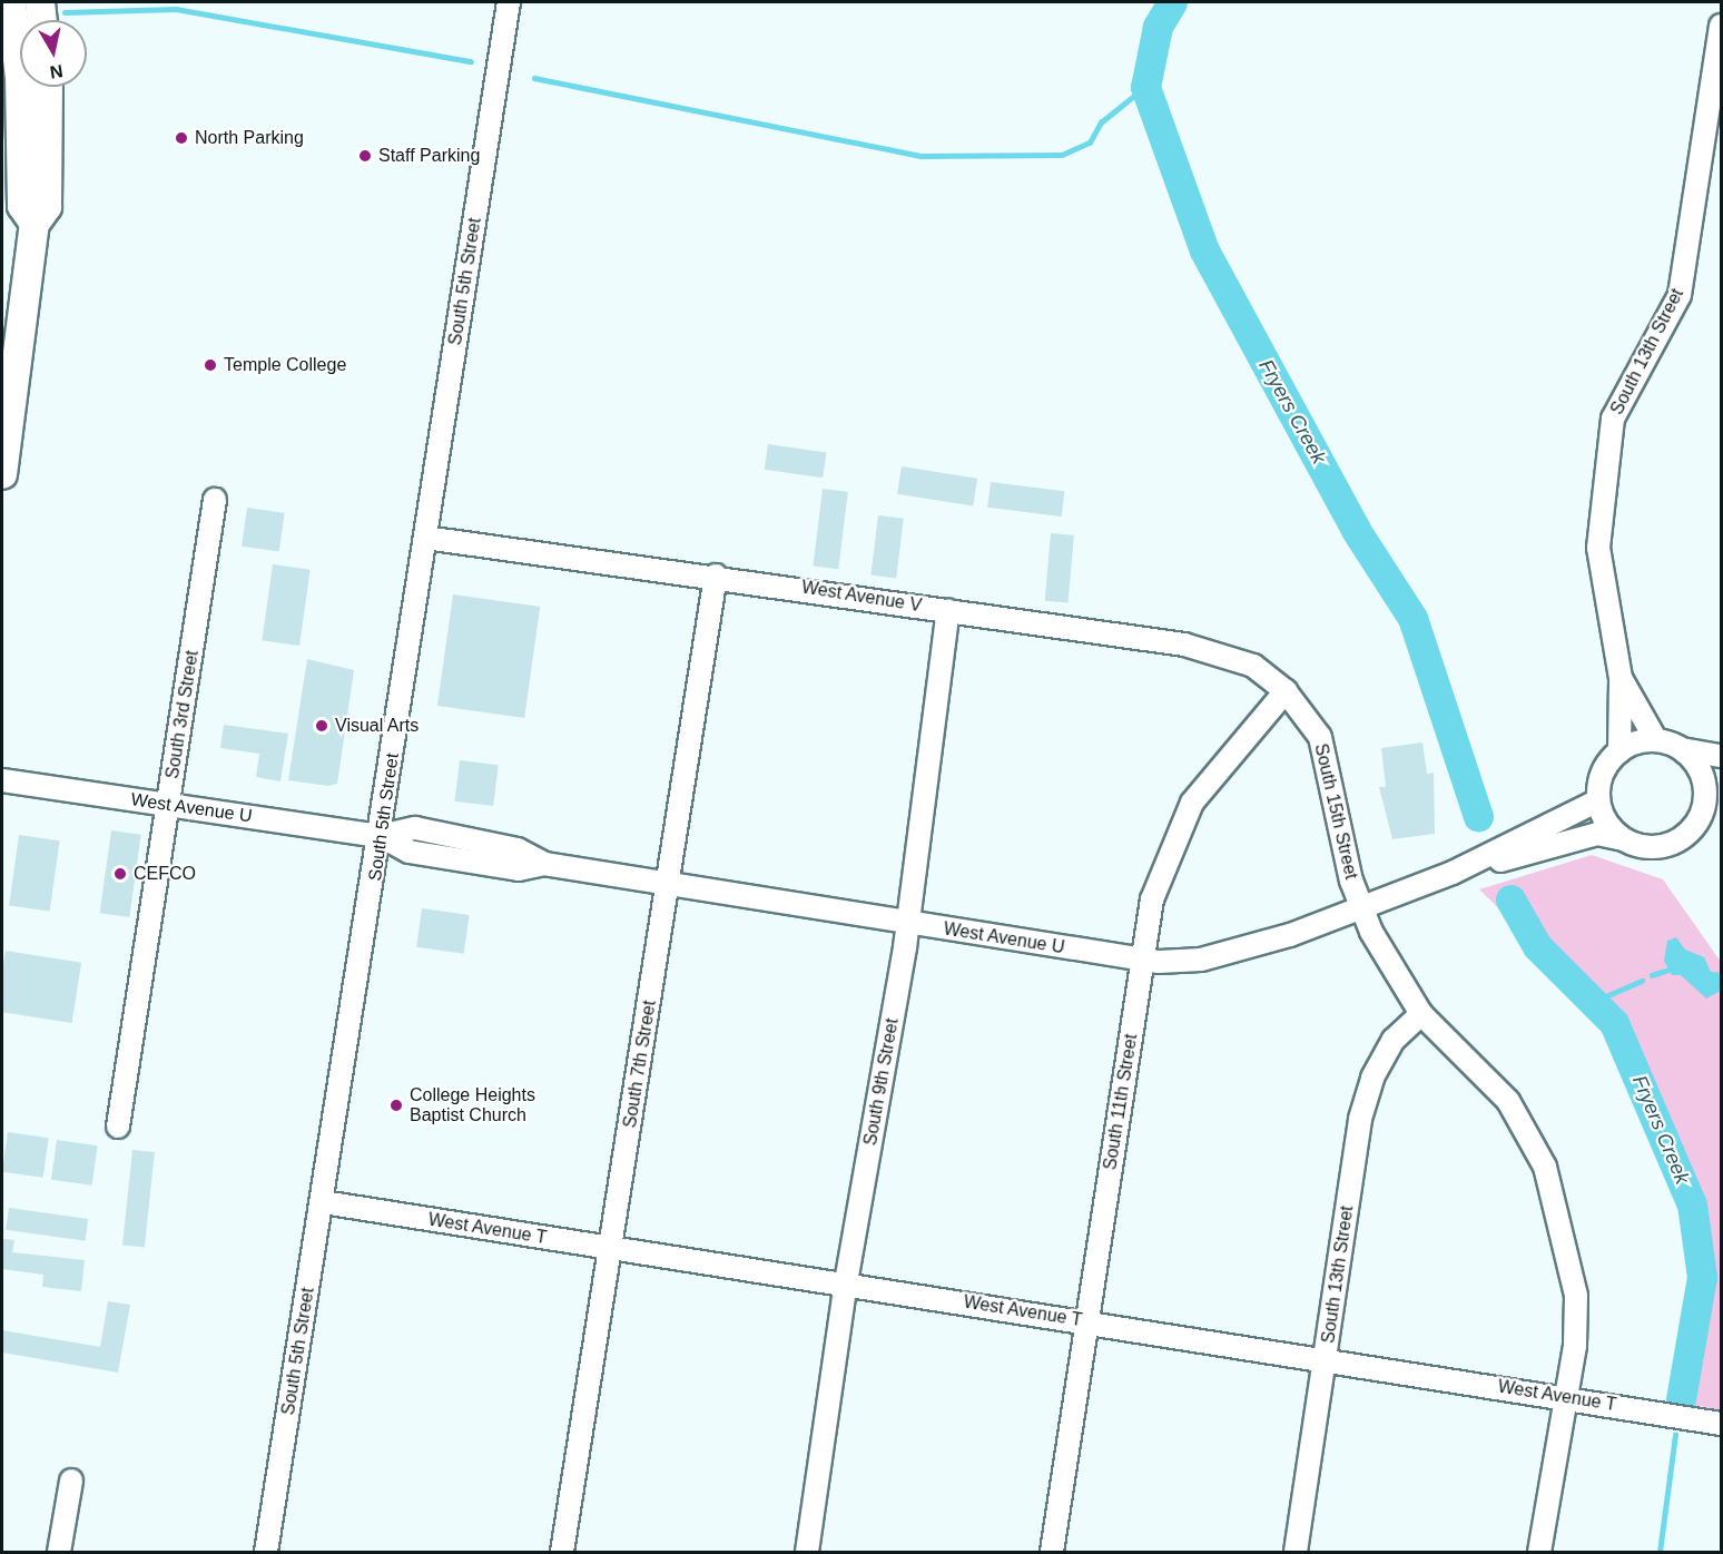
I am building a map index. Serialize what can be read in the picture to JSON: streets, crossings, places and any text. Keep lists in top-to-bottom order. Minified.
{"streets":{"street":["South 5th Street","South 13th Street","West Avenue V","South 3rd Street","West Avenue U","South 15th Street","South 7th Street","South 9th Street","South 11th Street","West Avenue T"]},"crossings":[["South 5th Street","West Avenue V"],["South 5th Street","West Avenue U"],["South 5th Street","West Avenue T"],["South 13th Street","West Avenue U"],["South 13th Street","South 15th Street"],["South 13th Street","West Avenue T"],["West Avenue V","South 15th Street"],["West Avenue V","South 7th Street"],["West Avenue V","South 9th Street"],["West Avenue V","South 11th Street"],["South 3rd Street","West Avenue U"],["West Avenue U","South 15th Street"],["West Avenue U","South 7th Street"],["West Avenue U","South 9th Street"],["West Avenue U","South 11th Street"],["South 15th Street","South 11th Street"],["South 15th Street","West Avenue T"],["South 7th Street","West Avenue T"],["South 9th Street","West Avenue T"],["South 11th Street","West Avenue T"]],"water":["Fryers Creek"],"places":["North Parking","Staff Parking","Temple College","Visual Arts","CEFCO","College Heights Baptist Church"],"north":"bottom"}
